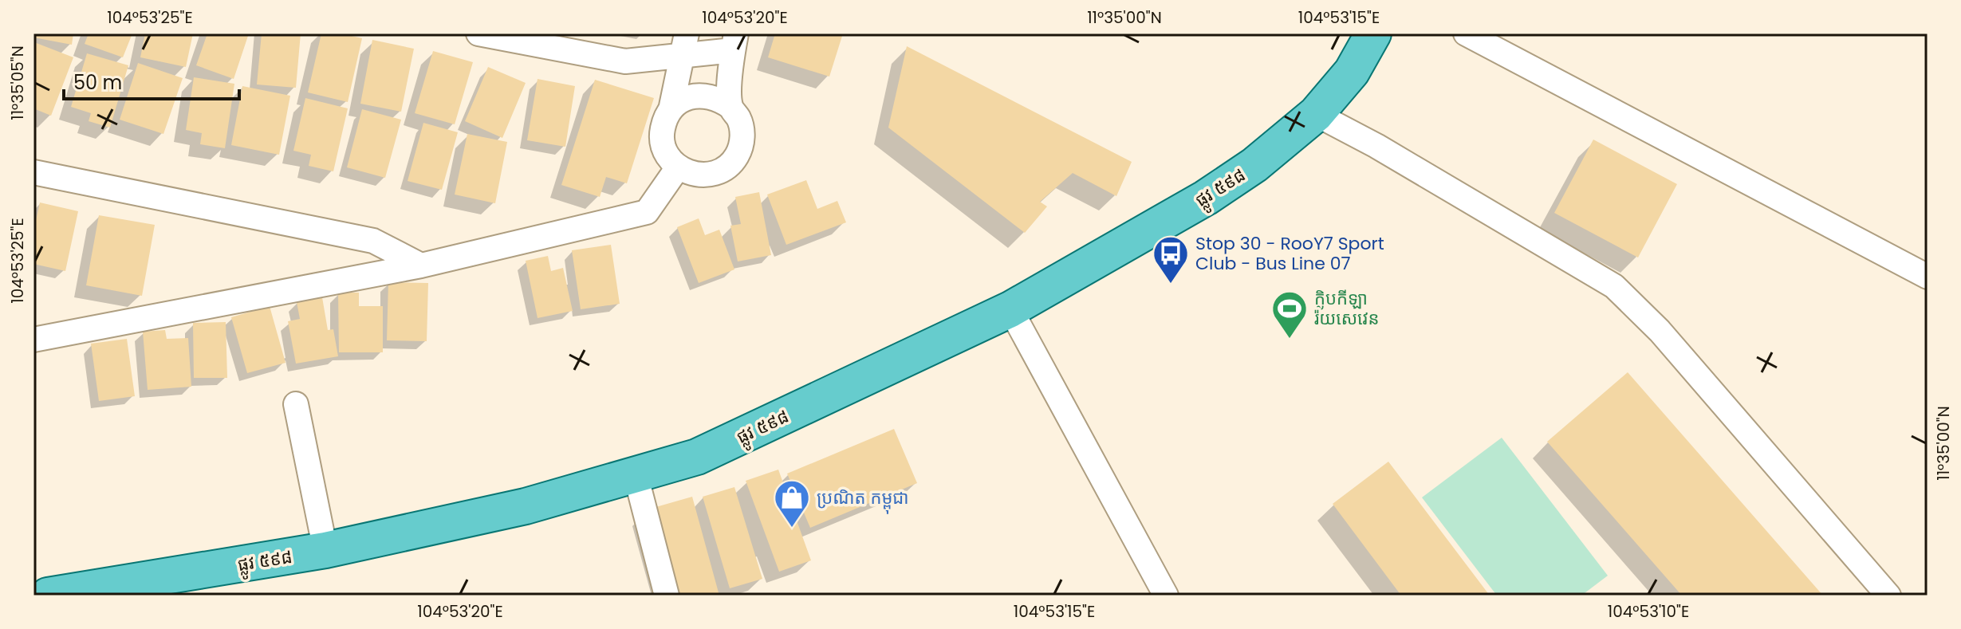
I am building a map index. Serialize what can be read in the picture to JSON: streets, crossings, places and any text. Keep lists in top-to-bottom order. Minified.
{"streets":{"main road":["ផ្លូវ ៥៩៨"]},"places":{"bus stop":["Stop 30 - RooY7 Sport Club - Bus Line 07"],"sports":["ក្លិបកីឡា រ៉យសេវេន"],"shop":["ប្រណិត កម្ពុជា"]},"scale_bar":"50 m","coordinates":["104°53'25\"E","104°53'20\"E","11°35'00\"N","104°53'15\"E","11°35'05\"N","104°53'10\"E"]}
